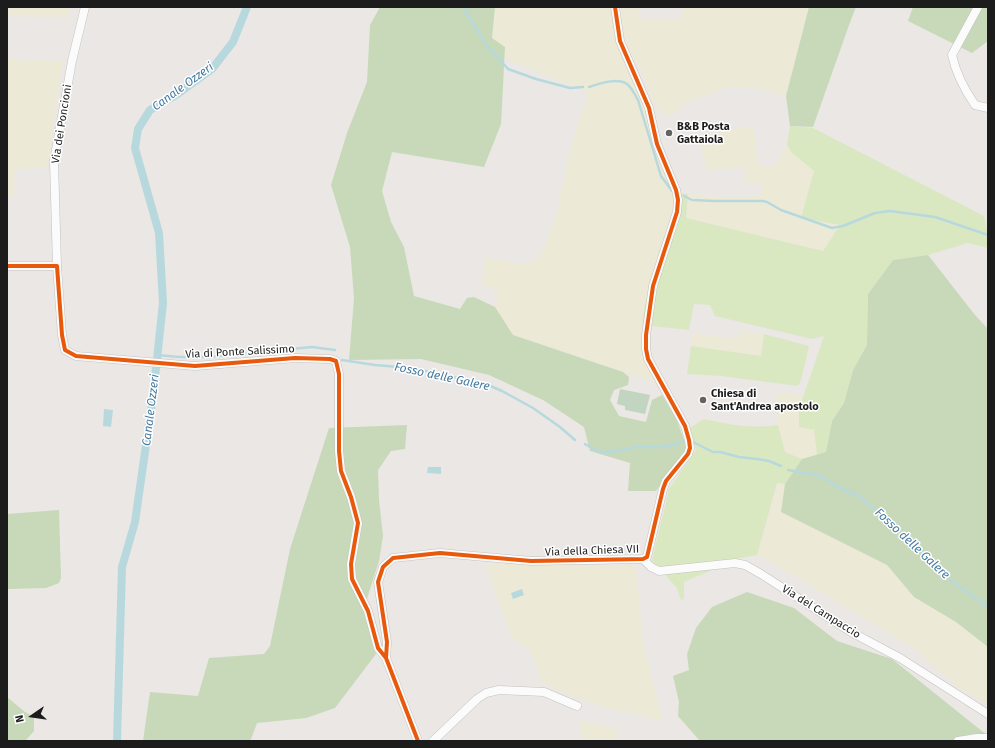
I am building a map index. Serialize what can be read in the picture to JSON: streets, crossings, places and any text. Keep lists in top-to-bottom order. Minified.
{"streets":{"street":["Via dei Poncioni","Via di Ponte Salissimo","Via della Chiesa VII","Via del Campaccio"]},"crossings":[["Via dei Poncioni","Via di Ponte Salissimo"],["Via di Ponte Salissimo","Via della Chiesa VII"],["Via della Chiesa VII","Via del Campaccio"]],"water":["Canale Ozzeri","Fosso delle Galere"],"places":["B&B Posta Gattaiola","Chiesa di Sant'Andrea apostolo"],"north":"left"}
